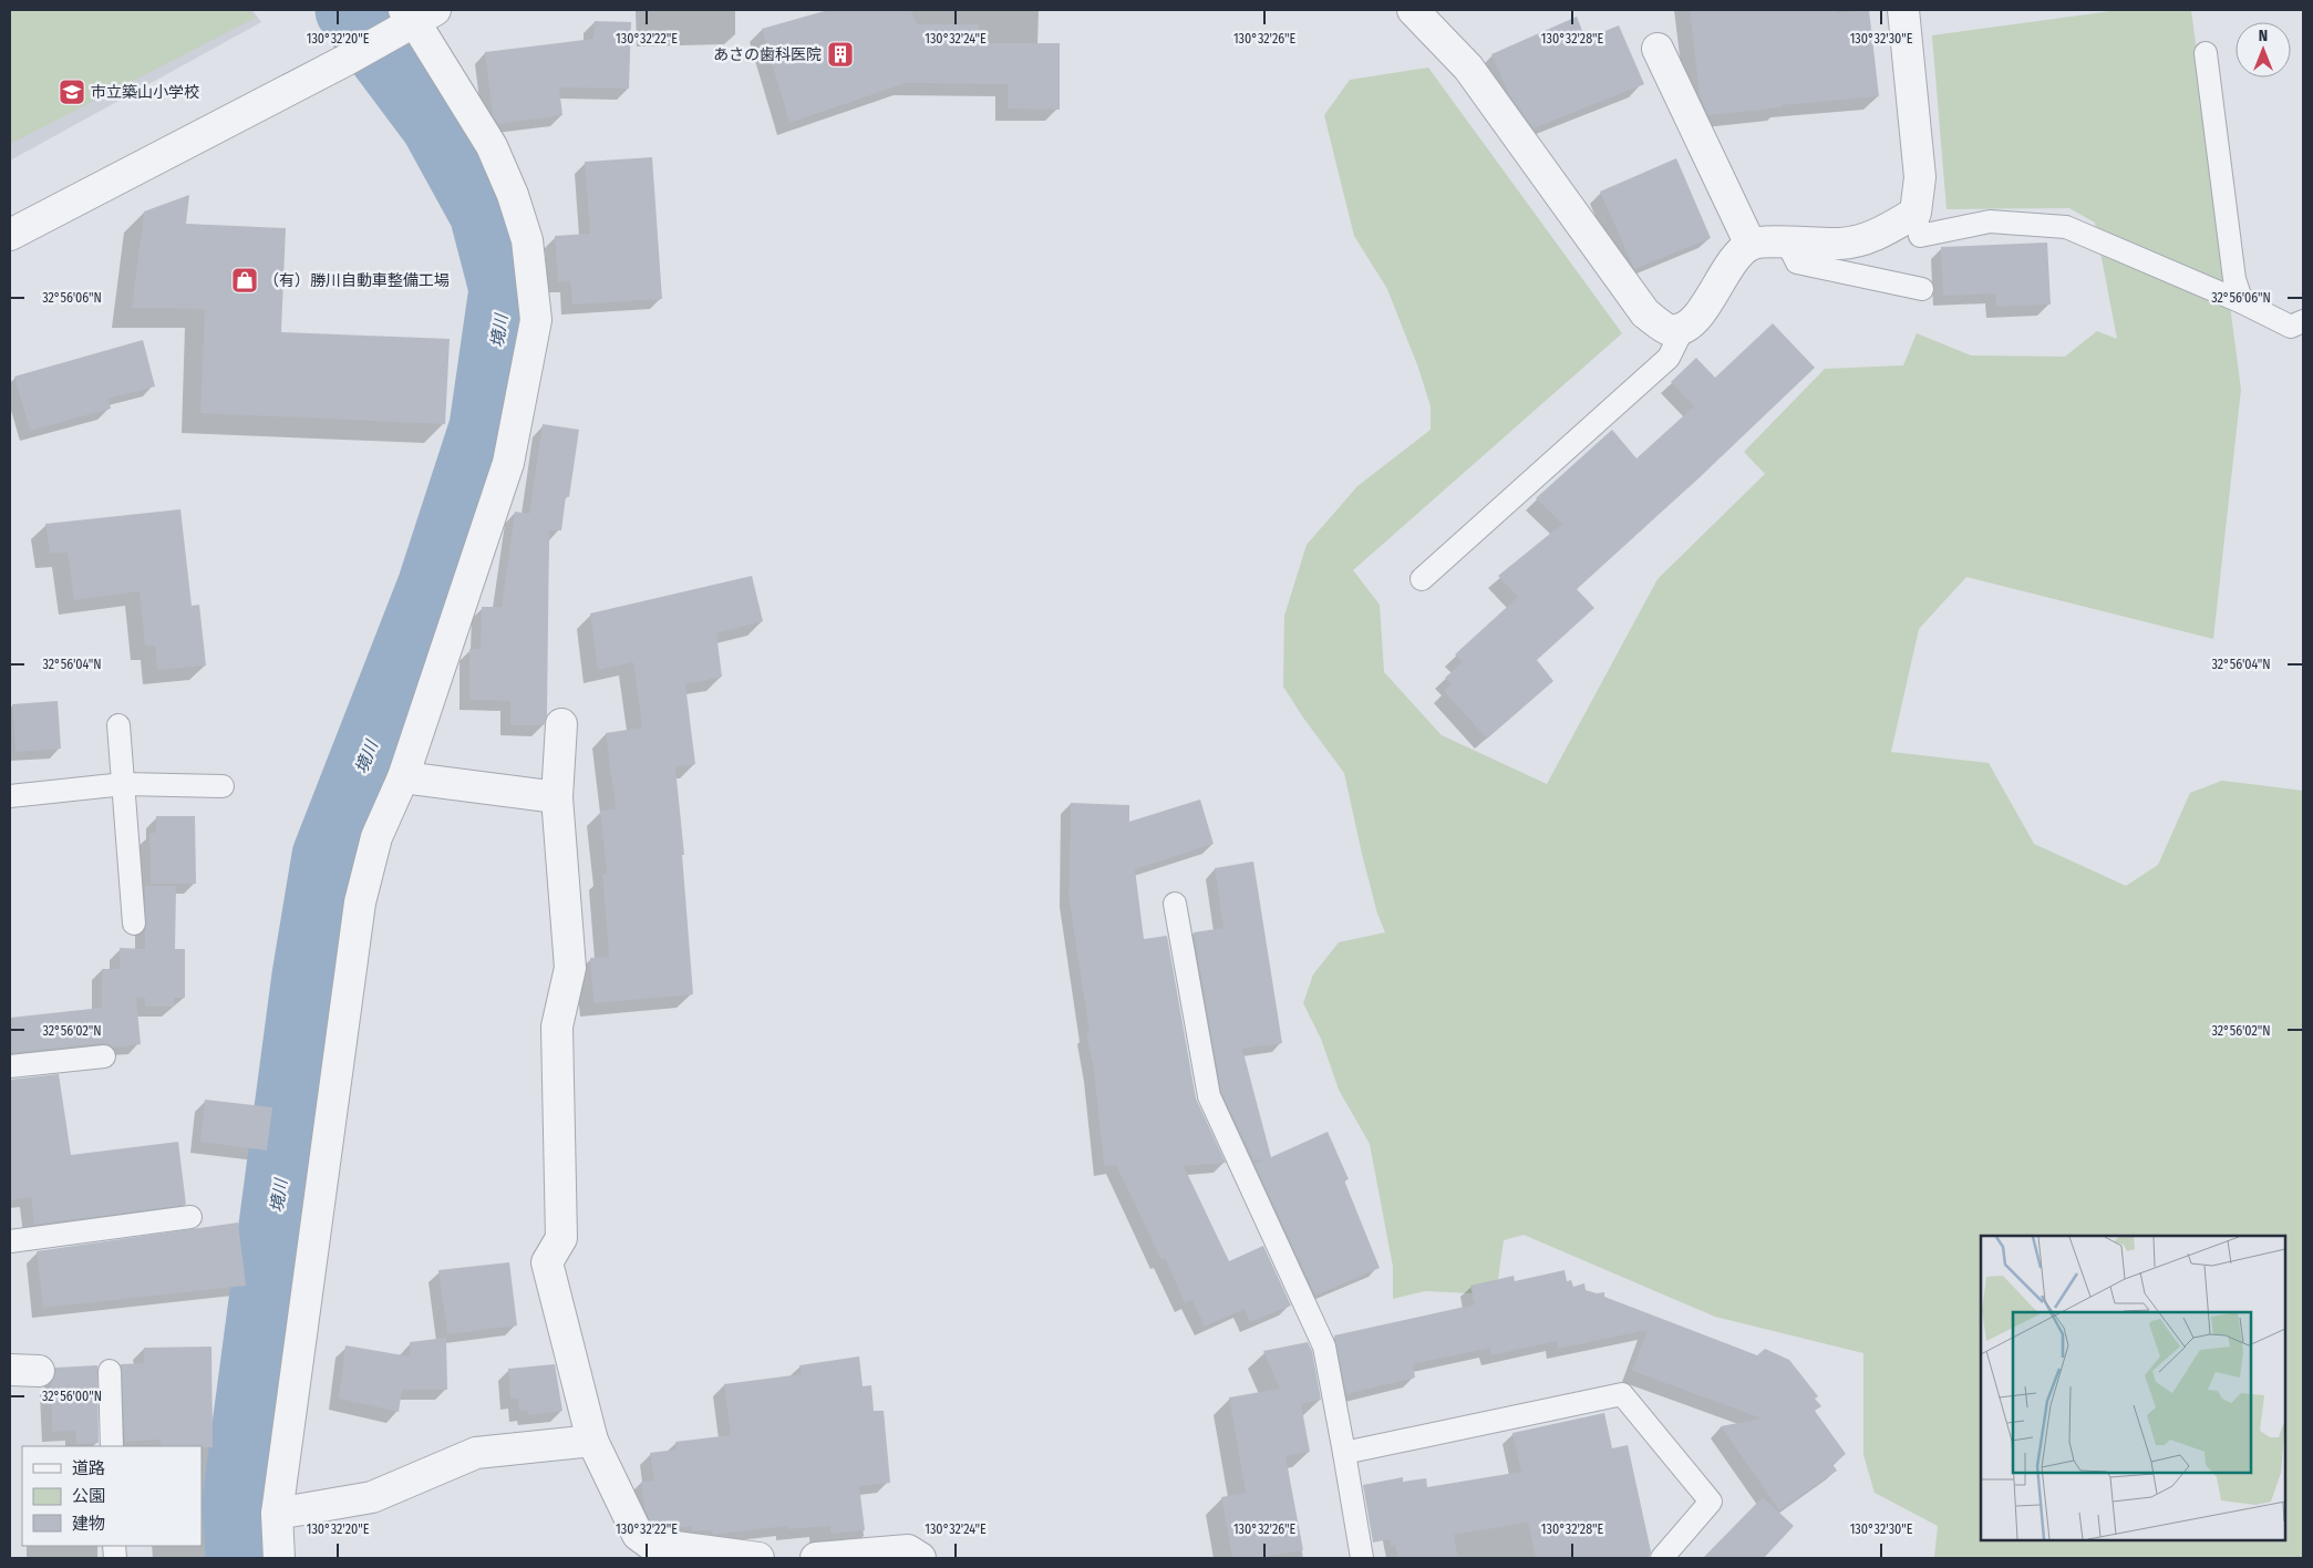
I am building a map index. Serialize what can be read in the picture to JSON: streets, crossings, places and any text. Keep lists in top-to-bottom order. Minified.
{"water":["境川"],"places":{"building":["あさの歯科医院"],"school or university":["市立築山小学校"],"shop":["（有）勝川自動車整備工場"]},"legend":["道路","公園","建物"],"north":"top","coordinates":["130°32'20\"E","130°32'22\"E","130°32'24\"E","130°32'26\"E","130°32'28\"E","130°32'30\"E","32°56'06\"N","32°56'04\"N","32°56'02\"N","32°56'00\"N"]}
